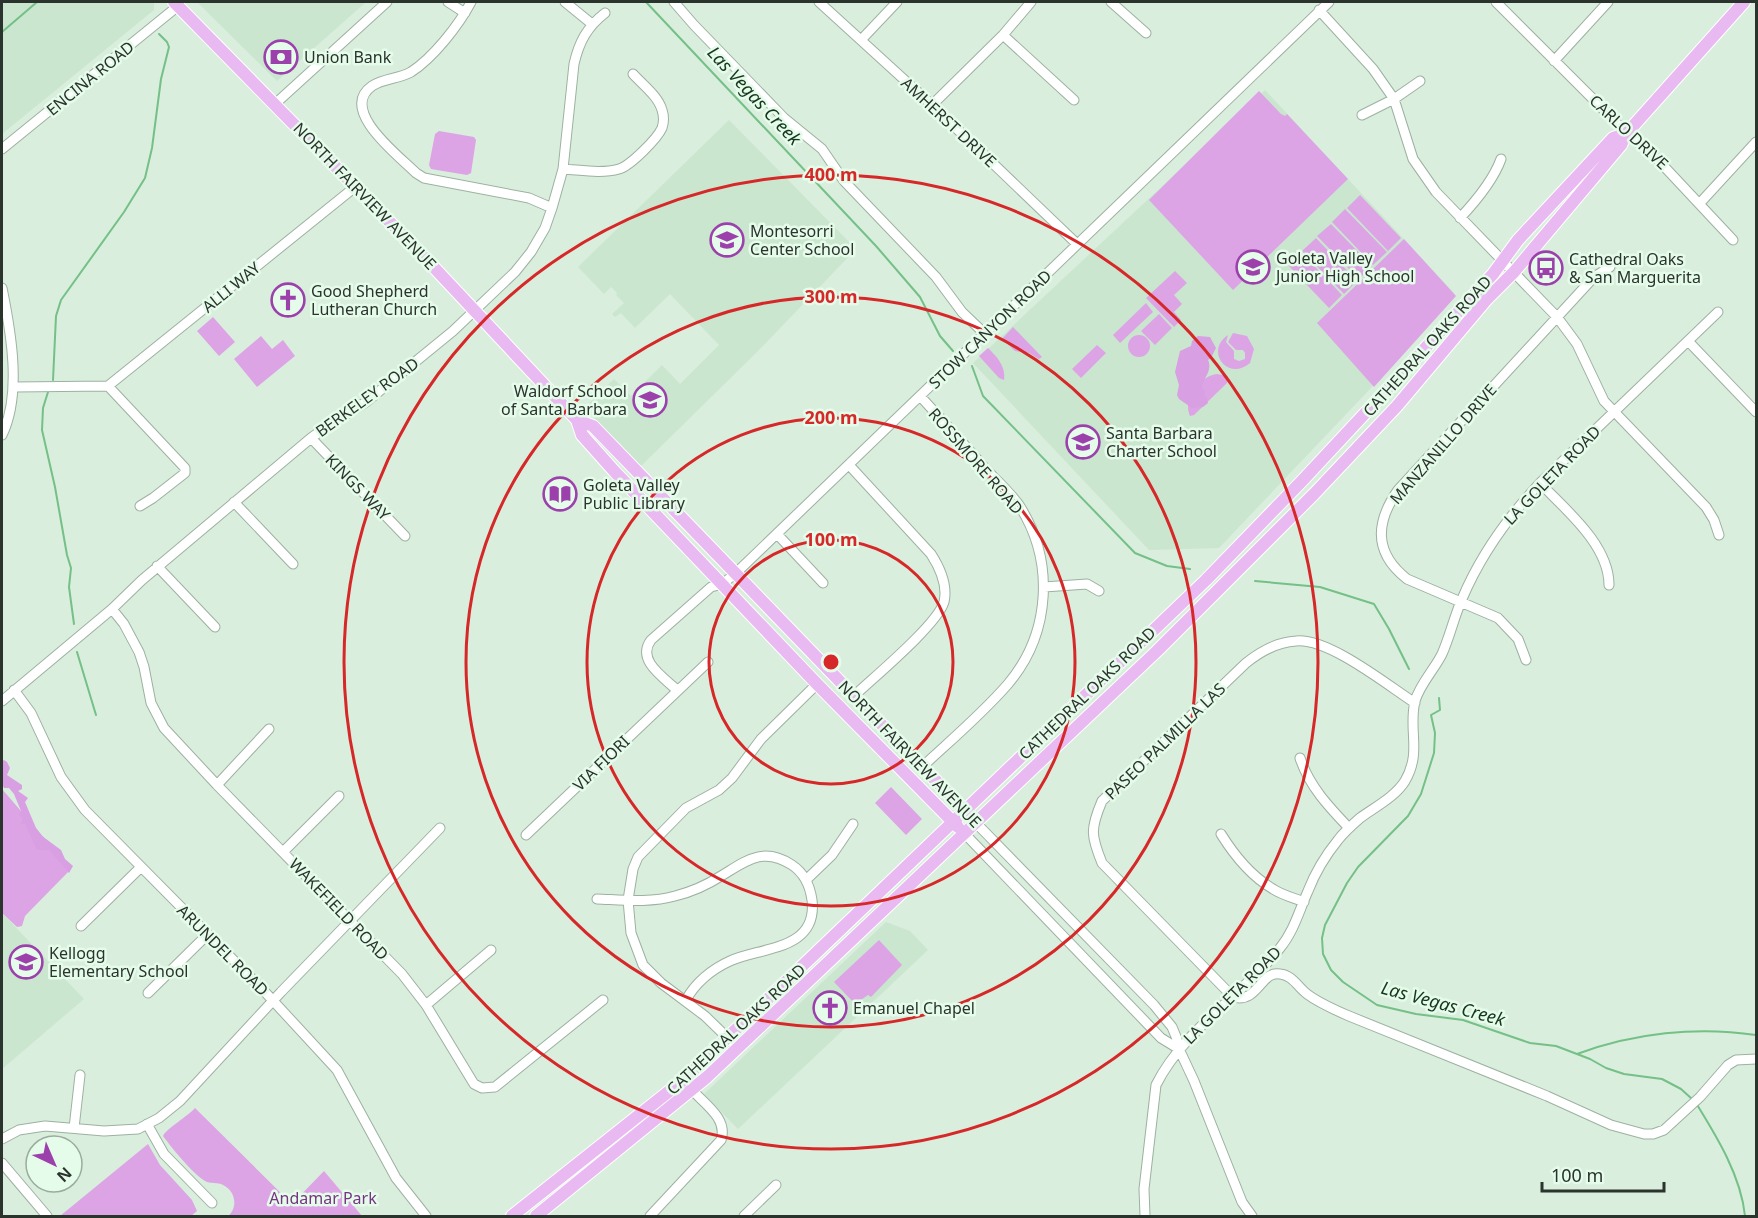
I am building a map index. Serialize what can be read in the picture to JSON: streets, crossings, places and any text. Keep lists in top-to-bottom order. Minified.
{"streets":{"main road":["NORTH FAIRVIEW AVENUE","CATHEDRAL OAKS ROAD"],"street":["ENCINA ROAD","AMHERST DRIVE","CARLO DRIVE","ALLI WAY","STOW CANYON ROAD","BERKELEY ROAD","MANZANILLO DRIVE","ROSSMORE ROAD","LA GOLETA ROAD","KINGS WAY","PASEO PALMILLA LAS","VIA FIORI","WAKEFIELD ROAD","ARUNDEL ROAD"]},"crossings":[["ENCINA ROAD","NORTH FAIRVIEW AVENUE"],["AMHERST DRIVE","STOW CANYON ROAD"],["CARLO DRIVE","CATHEDRAL OAKS ROAD"],["NORTH FAIRVIEW AVENUE","ALLI WAY"],["NORTH FAIRVIEW AVENUE","STOW CANYON ROAD"],["NORTH FAIRVIEW AVENUE","CATHEDRAL OAKS ROAD"],["NORTH FAIRVIEW AVENUE","BERKELEY ROAD"],["NORTH FAIRVIEW AVENUE","ROSSMORE ROAD"],["NORTH FAIRVIEW AVENUE","LA GOLETA ROAD"],["STOW CANYON ROAD","ROSSMORE ROAD"],["STOW CANYON ROAD","VIA FIORI"],["BERKELEY ROAD","KINGS WAY"],["BERKELEY ROAD","WAKEFIELD ROAD"],["BERKELEY ROAD","ARUNDEL ROAD"],["MANZANILLO DRIVE","LA GOLETA ROAD"],["LA GOLETA ROAD","PASEO PALMILLA LAS"]],"water":["Las Vegas Creek"],"parks":["Andamar Park"],"places":{"bank":["Union Bank"],"school or university":["Montesorri Center School","Goleta Valley Junior High School","Waldorf School of Santa Barbara","Santa Barbara Charter School","Kellogg Elementary School"],"bus stop":["Cathedral Oaks & San Marguerita"],"church":["Good Shepherd Lutheran Church","Emanuel Chapel"],"library":["Goleta Valley Public Library"]},"scale_bar":"100 m","north":"bottom right","rings":["400 m","300 m","200 m","100 m"]}
